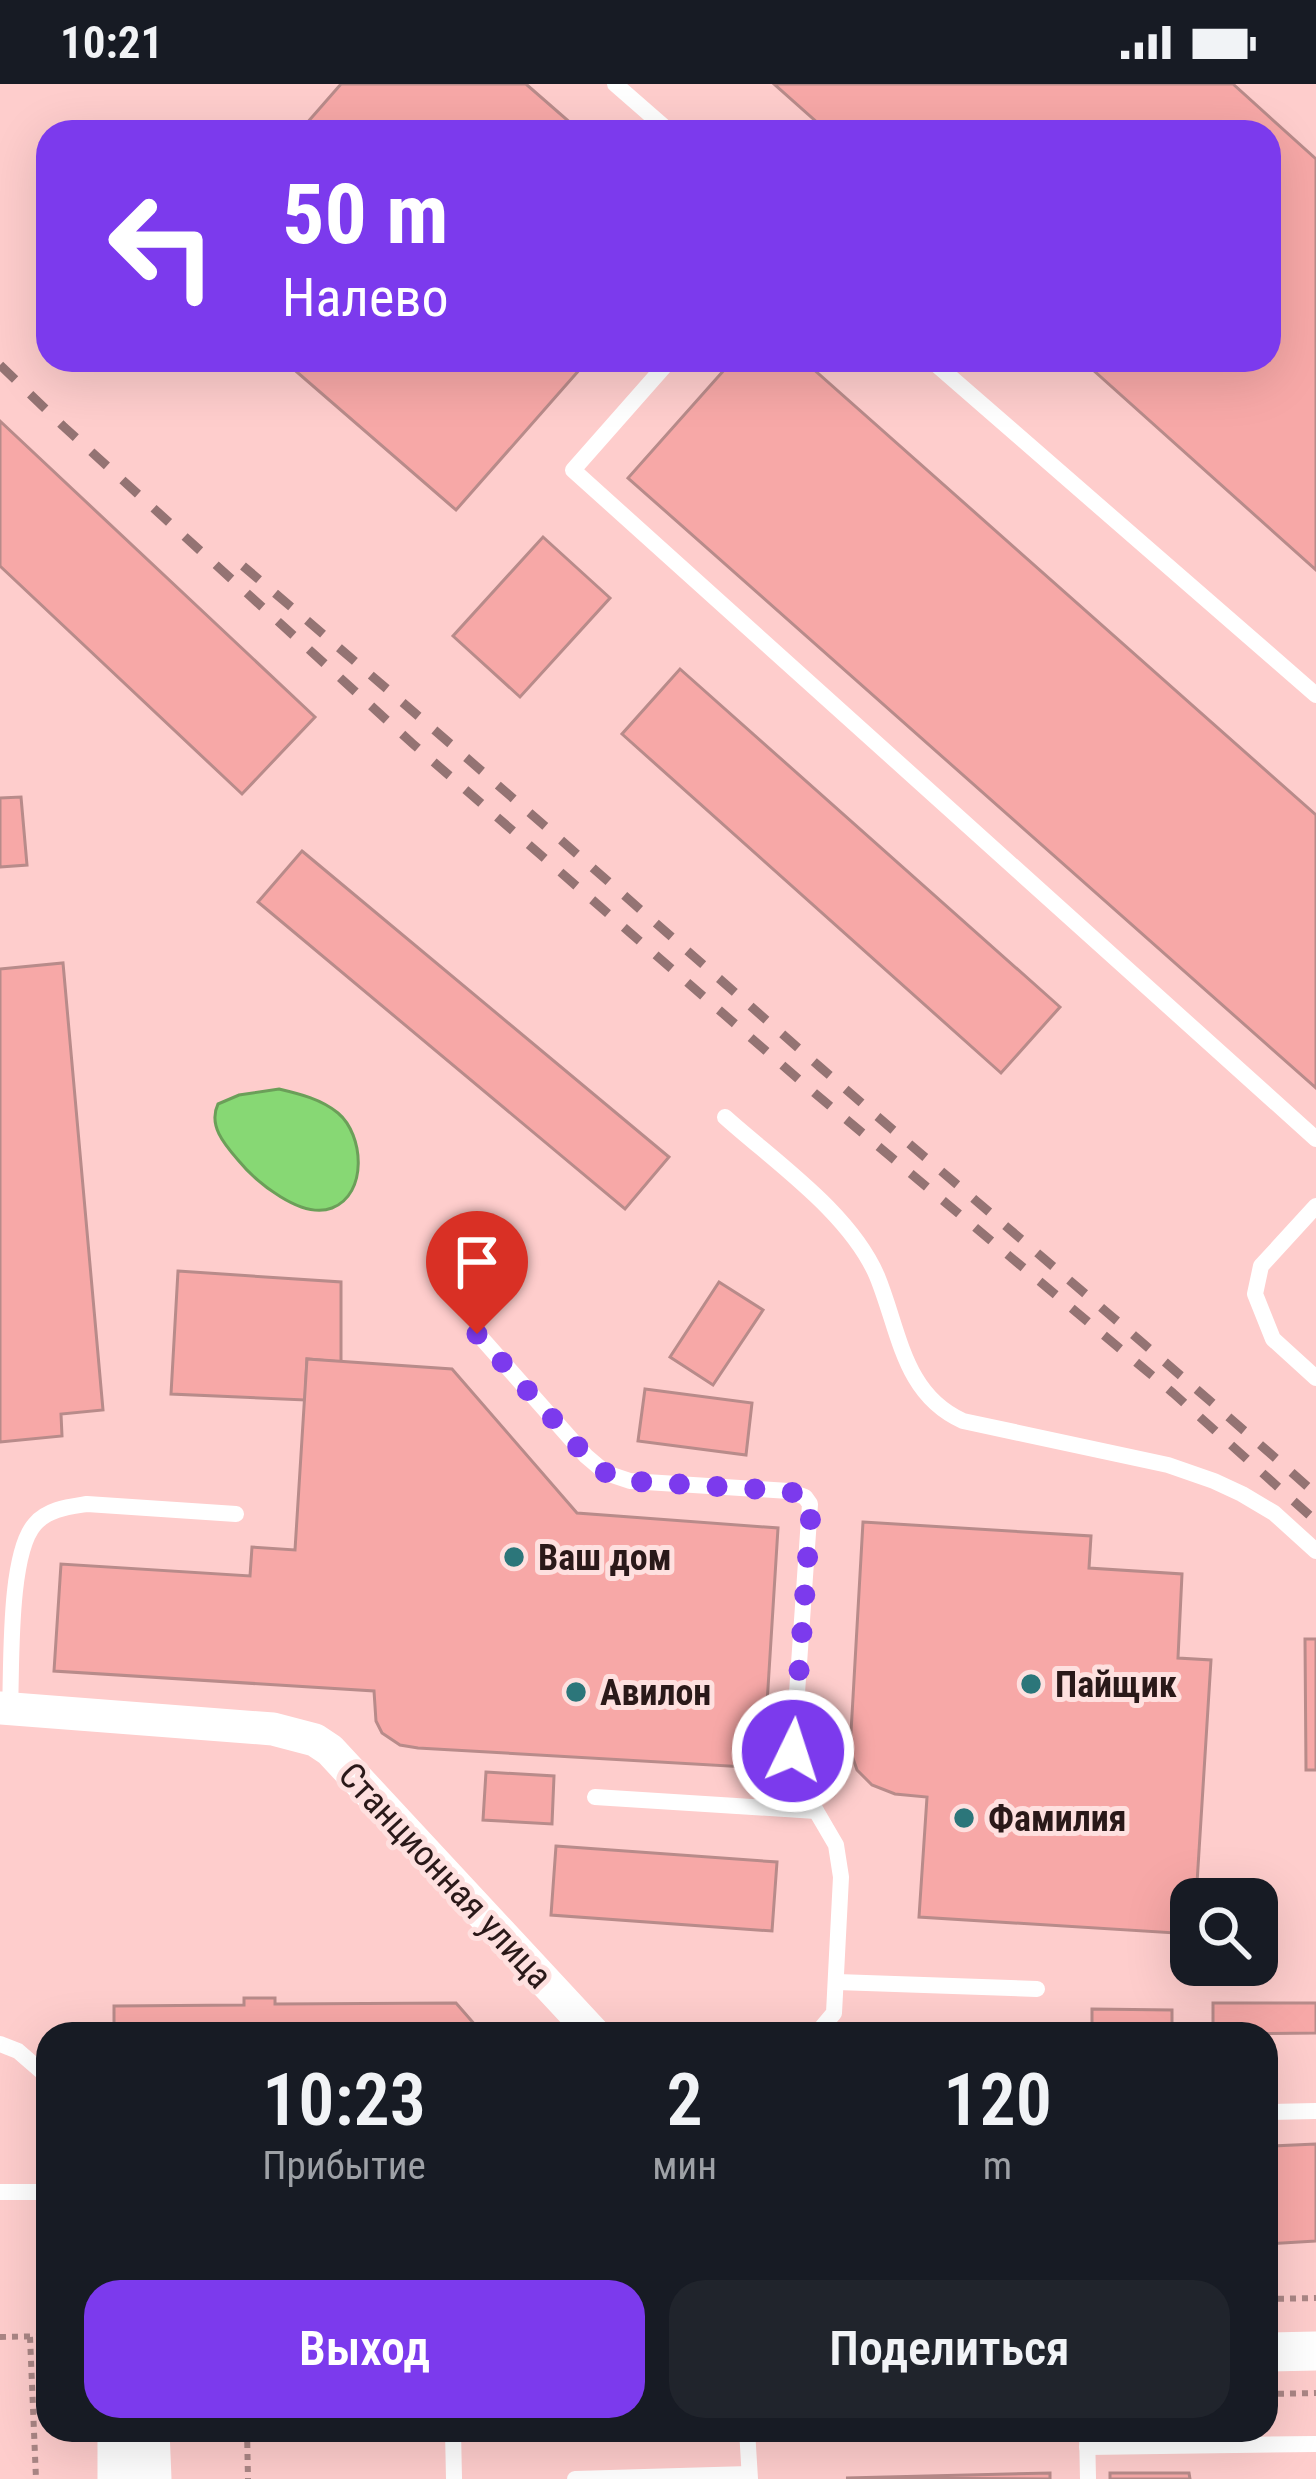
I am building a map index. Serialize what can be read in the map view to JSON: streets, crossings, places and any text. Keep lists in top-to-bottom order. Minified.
{"streets":{"street":["Станционная улица"]},"places":["Ваш дом","Пайщик","Авилон","Фамилия"],"page":{"status":"10:21","turn":["50 m","Налево"],"eta":["10:23","Прибытие","2","мин","120","m"],"buttons":["Выход","Поделиться"]}}
